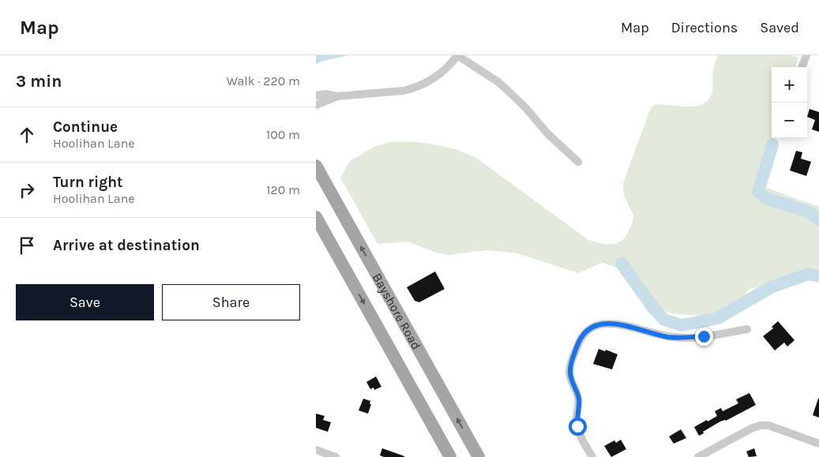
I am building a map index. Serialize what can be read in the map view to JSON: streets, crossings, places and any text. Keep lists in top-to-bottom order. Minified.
{"streets":{"main road":["Bayshore Road"]},"page":{"header":"Map","nav":["Map","Directions","Saved"],"heading":["3 min","Walk · 220 m"],"map_buttons":["+","−"],"list":[["Continue","Hoolihan Lane","100 m"],["Turn right","Hoolihan Lane","120 m"],"Arrive at destination"],"buttons":["Save","Share"]}}
